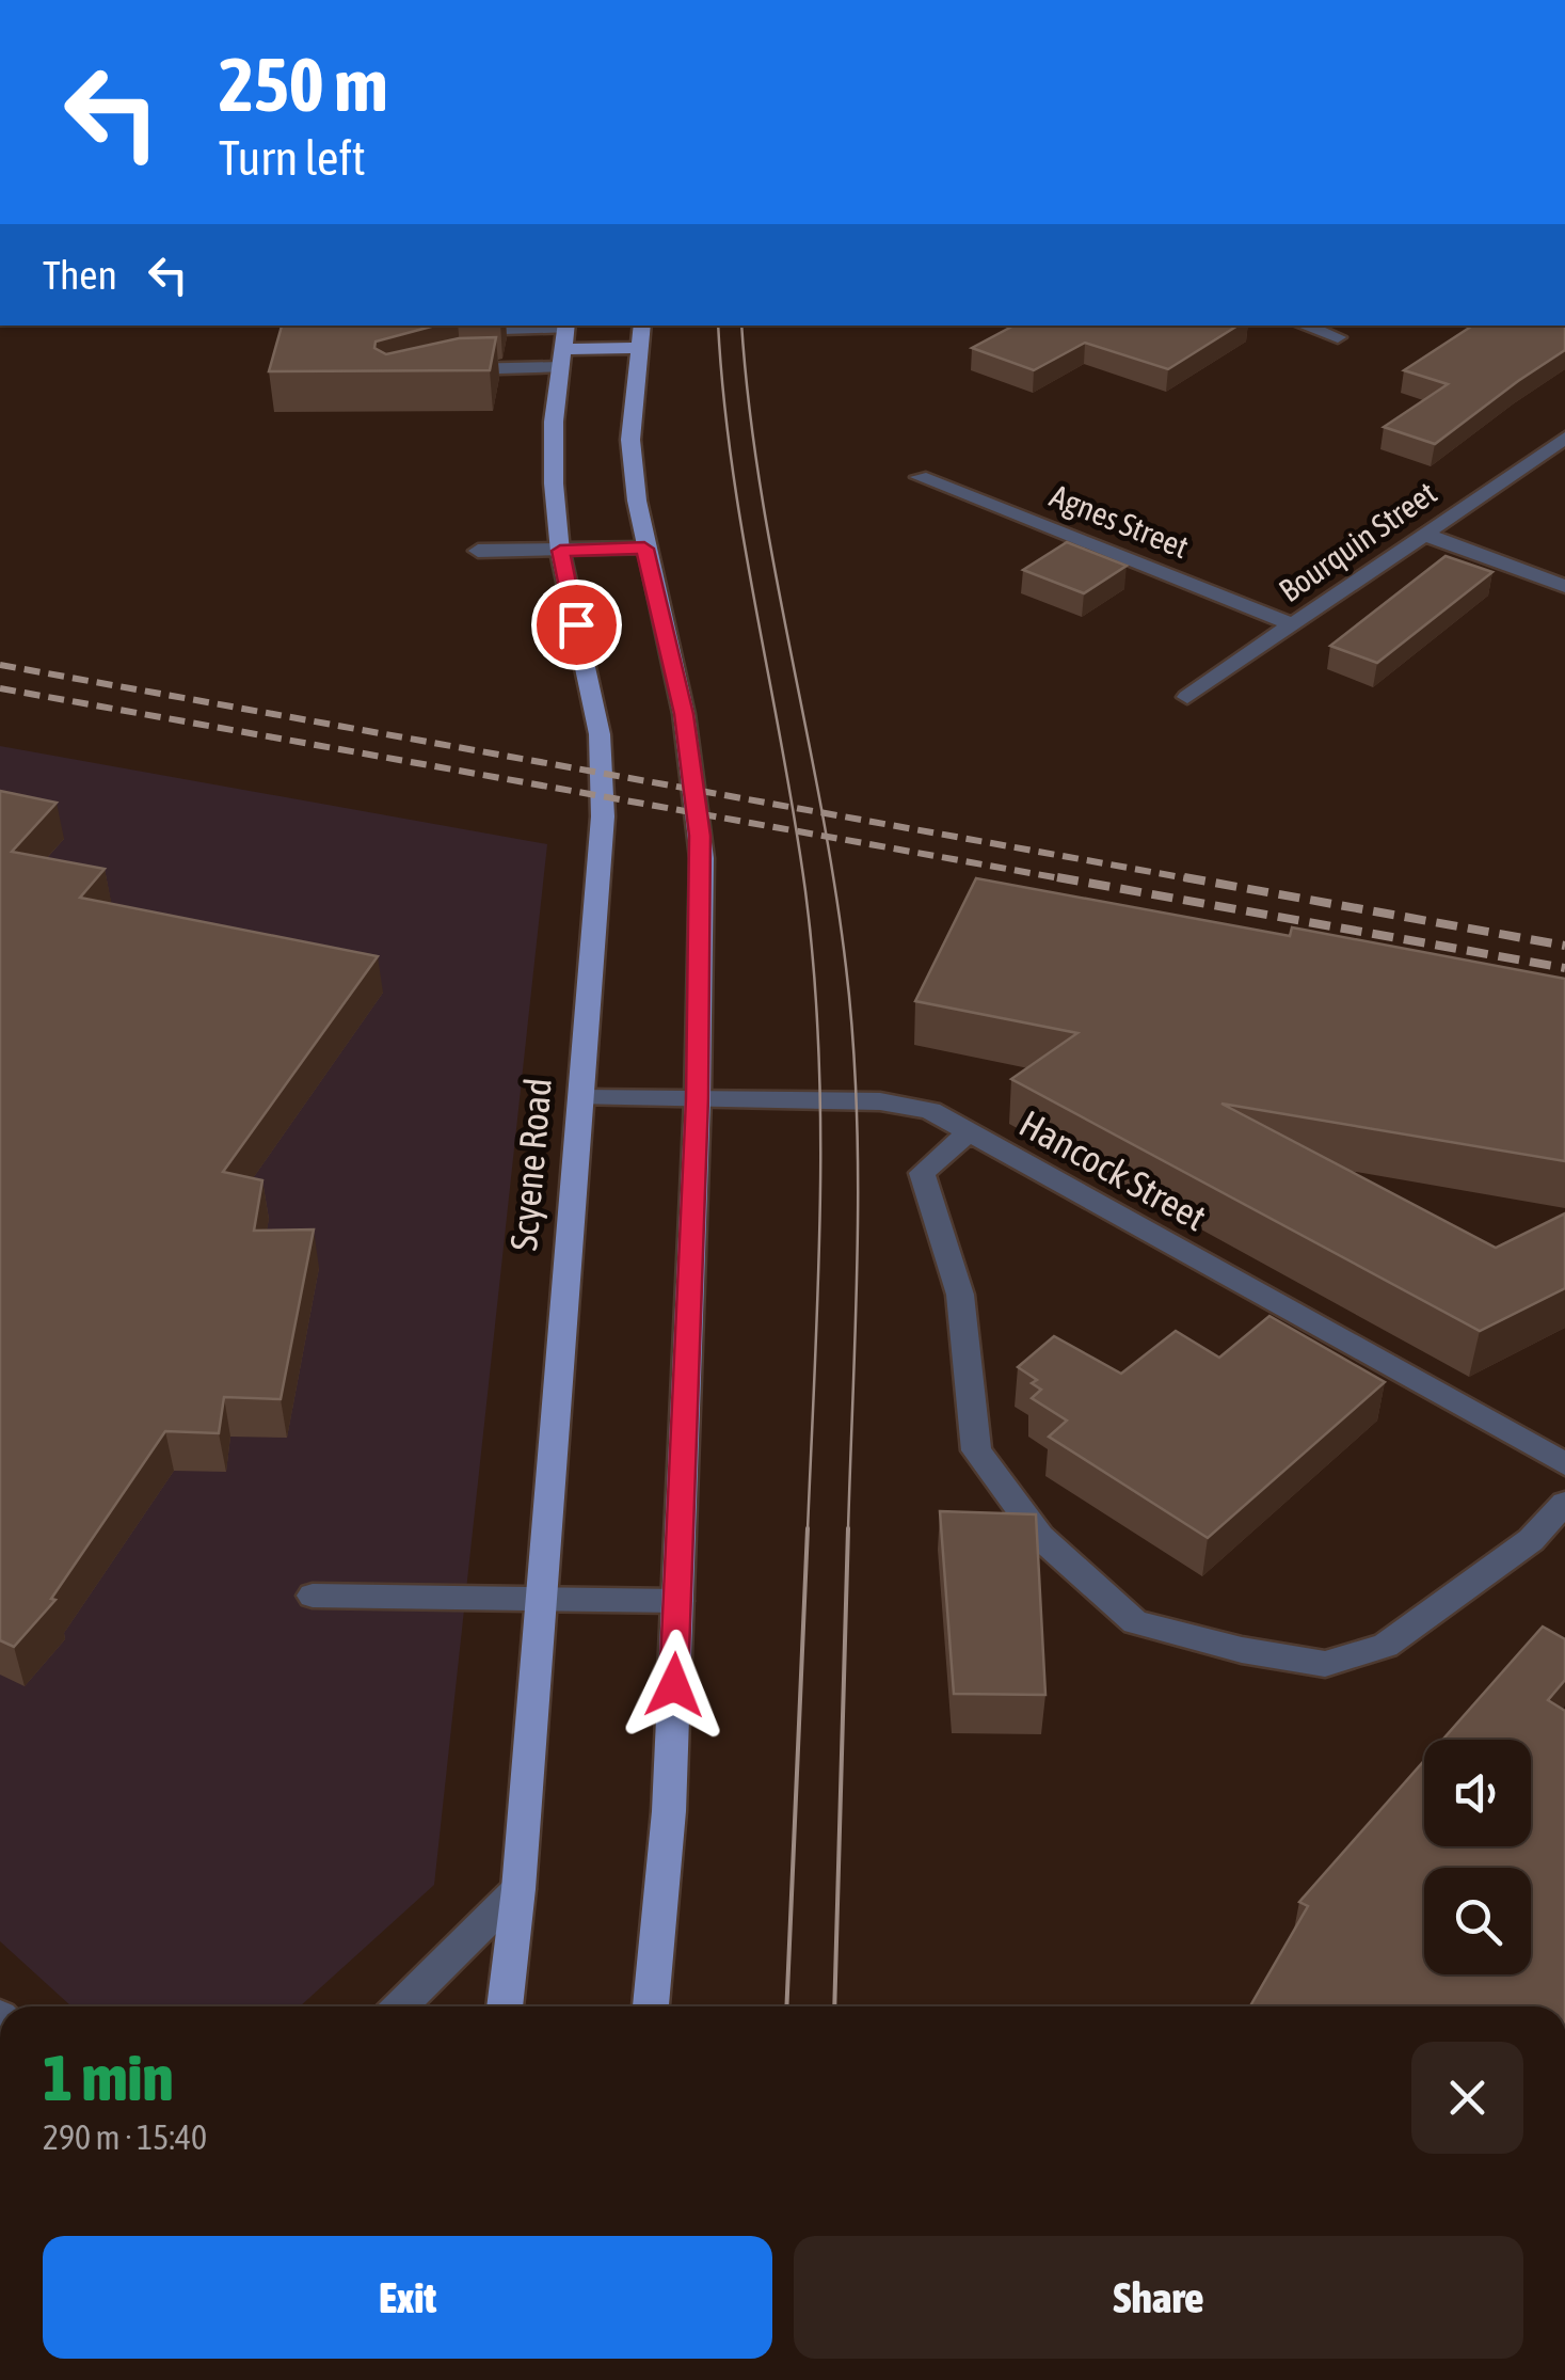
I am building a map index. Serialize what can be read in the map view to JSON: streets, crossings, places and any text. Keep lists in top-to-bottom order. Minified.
{"streets":{"main road":["Scyene Road"],"street":["Agnes Street","Bourquin Street","Hancock Street"]},"crossings":[["Agnes Street","Bourquin Street"],["Scyene Road","Hancock Street"]],"page":{"turn":["250 m","Turn left"],"then":"Then","heading":["1 min","290 m · 15:40"],"buttons":["Exit","Share"]}}
